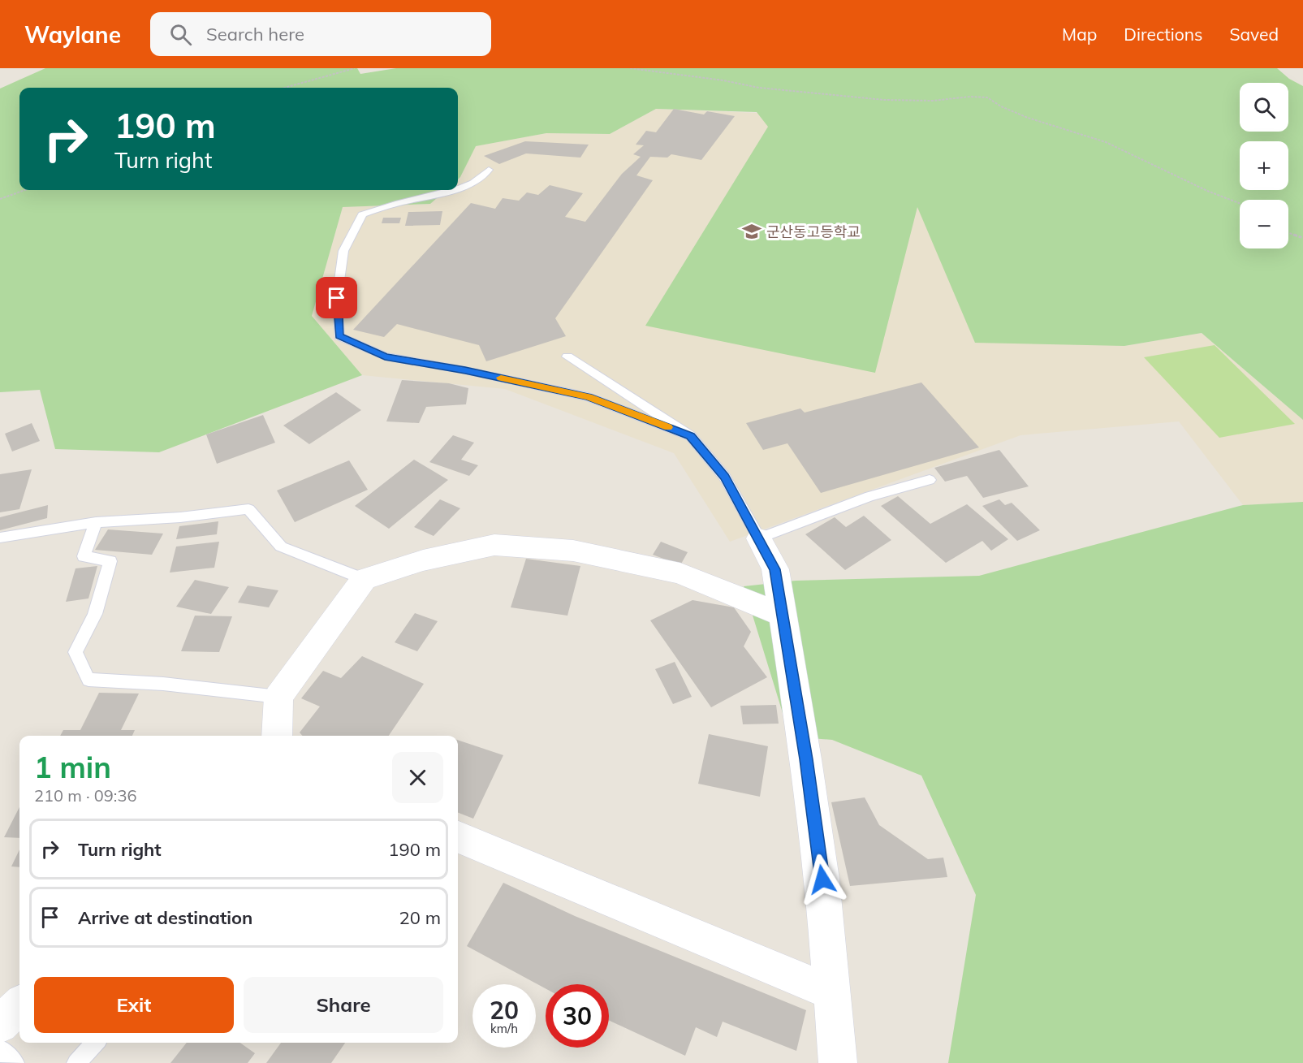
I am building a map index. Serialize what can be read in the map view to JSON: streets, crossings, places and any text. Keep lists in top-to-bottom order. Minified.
{"places":{"school or university":["군산동고등학교"]},"page":{"header":"Waylane","search":"Search here","nav":["Map","Directions","Saved"],"map_buttons":["+","−"],"turn":["190 m","Turn right"],"heading":["1 min","210 m · 09:36"],"list":[{"name":"Turn right","value":"190 m"},{"name":"Arrive at destination","value":"20 m"}],"buttons":["Exit","Share"],"speed":"20 km/h","limit":"30"}}
